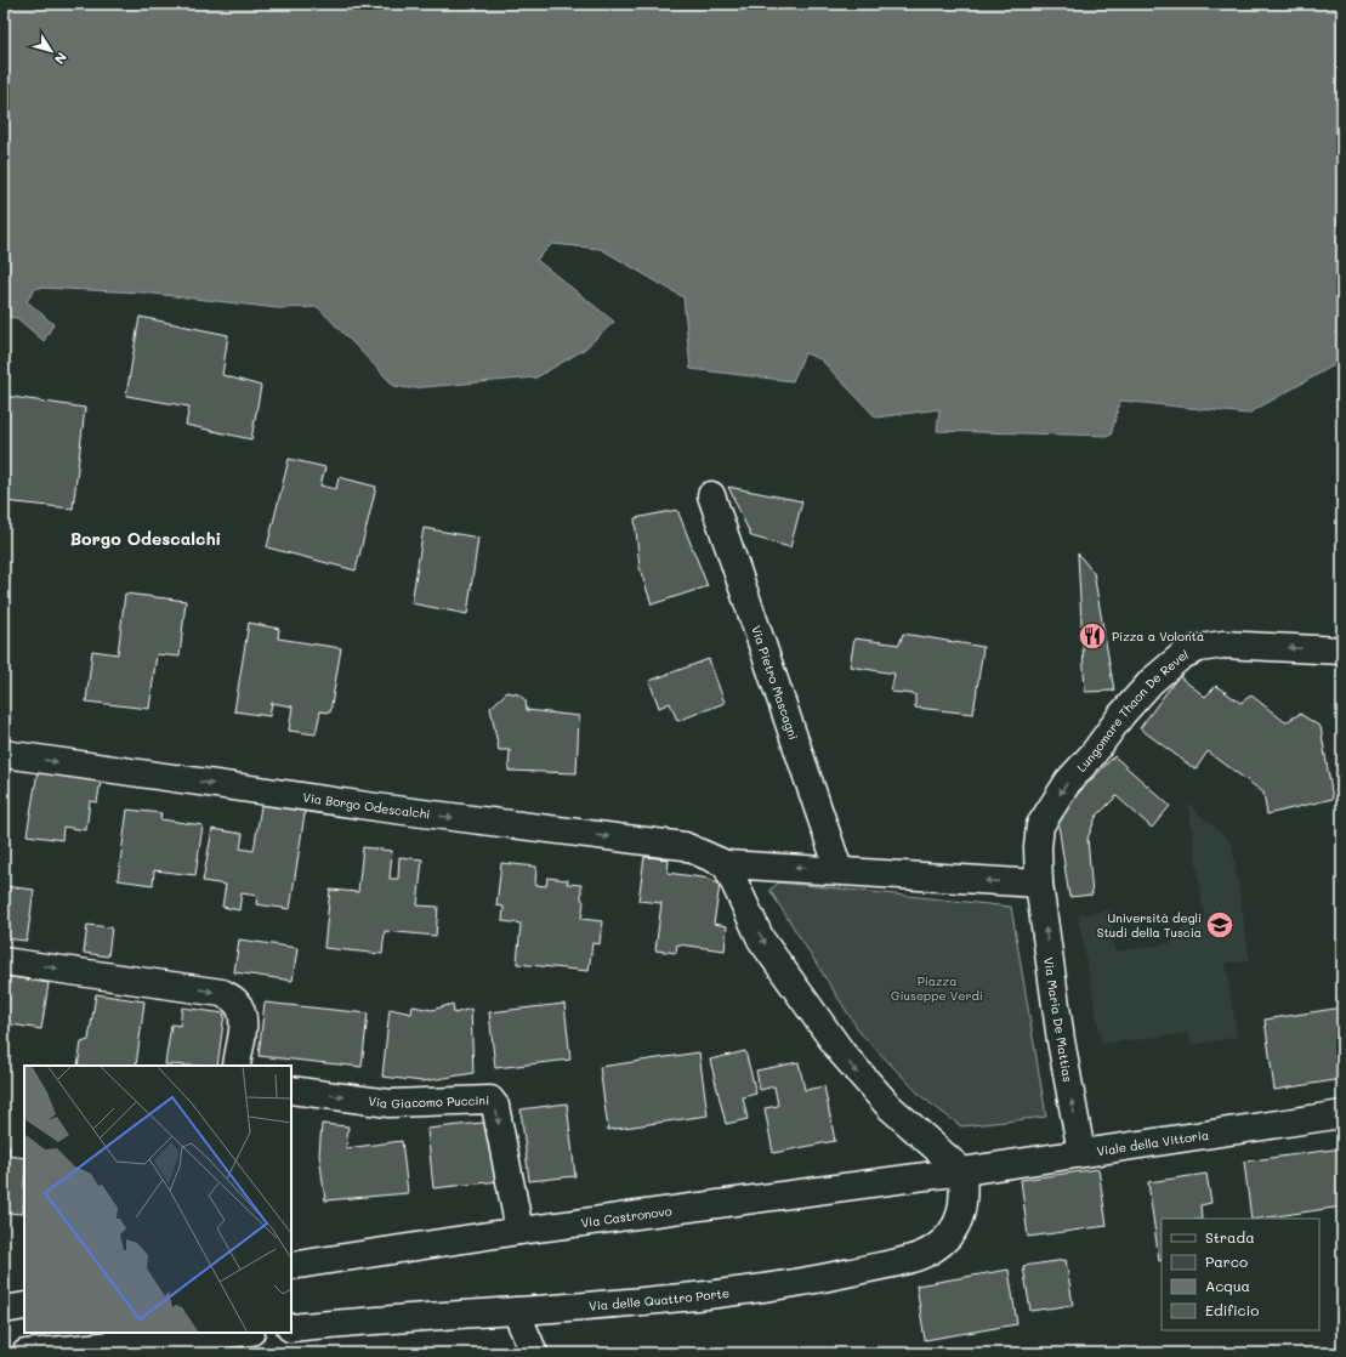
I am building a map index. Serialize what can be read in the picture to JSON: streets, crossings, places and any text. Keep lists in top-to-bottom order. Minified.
{"streets":{"street":["Via Pietro Mascagni","Lungomare Thaon De Revel","Via Borgo Odescalchi","Via Maria De Mattias","Via Giacomo Puccini","Viale della Vittoria","Via Castronovo","Via delle Quattro Porte"]},"crossings":[["Lungomare Thaon De Revel","Via Maria De Mattias"],["Via Maria De Mattias","Viale della Vittoria"],["Via Giacomo Puccini","Via Castronovo"],["Viale della Vittoria","Via Castronovo"],["Viale della Vittoria","Via delle Quattro Porte"],["Via Castronovo","Via delle Quattro Porte"]],"one_way":["Lungomare Thaon De Revel","Via Borgo Odescalchi","Via Maria De Mattias"],"districts":["Borgo Odescalchi"],"parks":["Piazza Giuseppe Verdi"],"places":{"restaurant":["Pizza a Volontà"],"school or university":["Università degli Studi della Tuscia"]},"legend":["Strada","Parco","Acqua","Edificio"],"north":"bottom right"}
